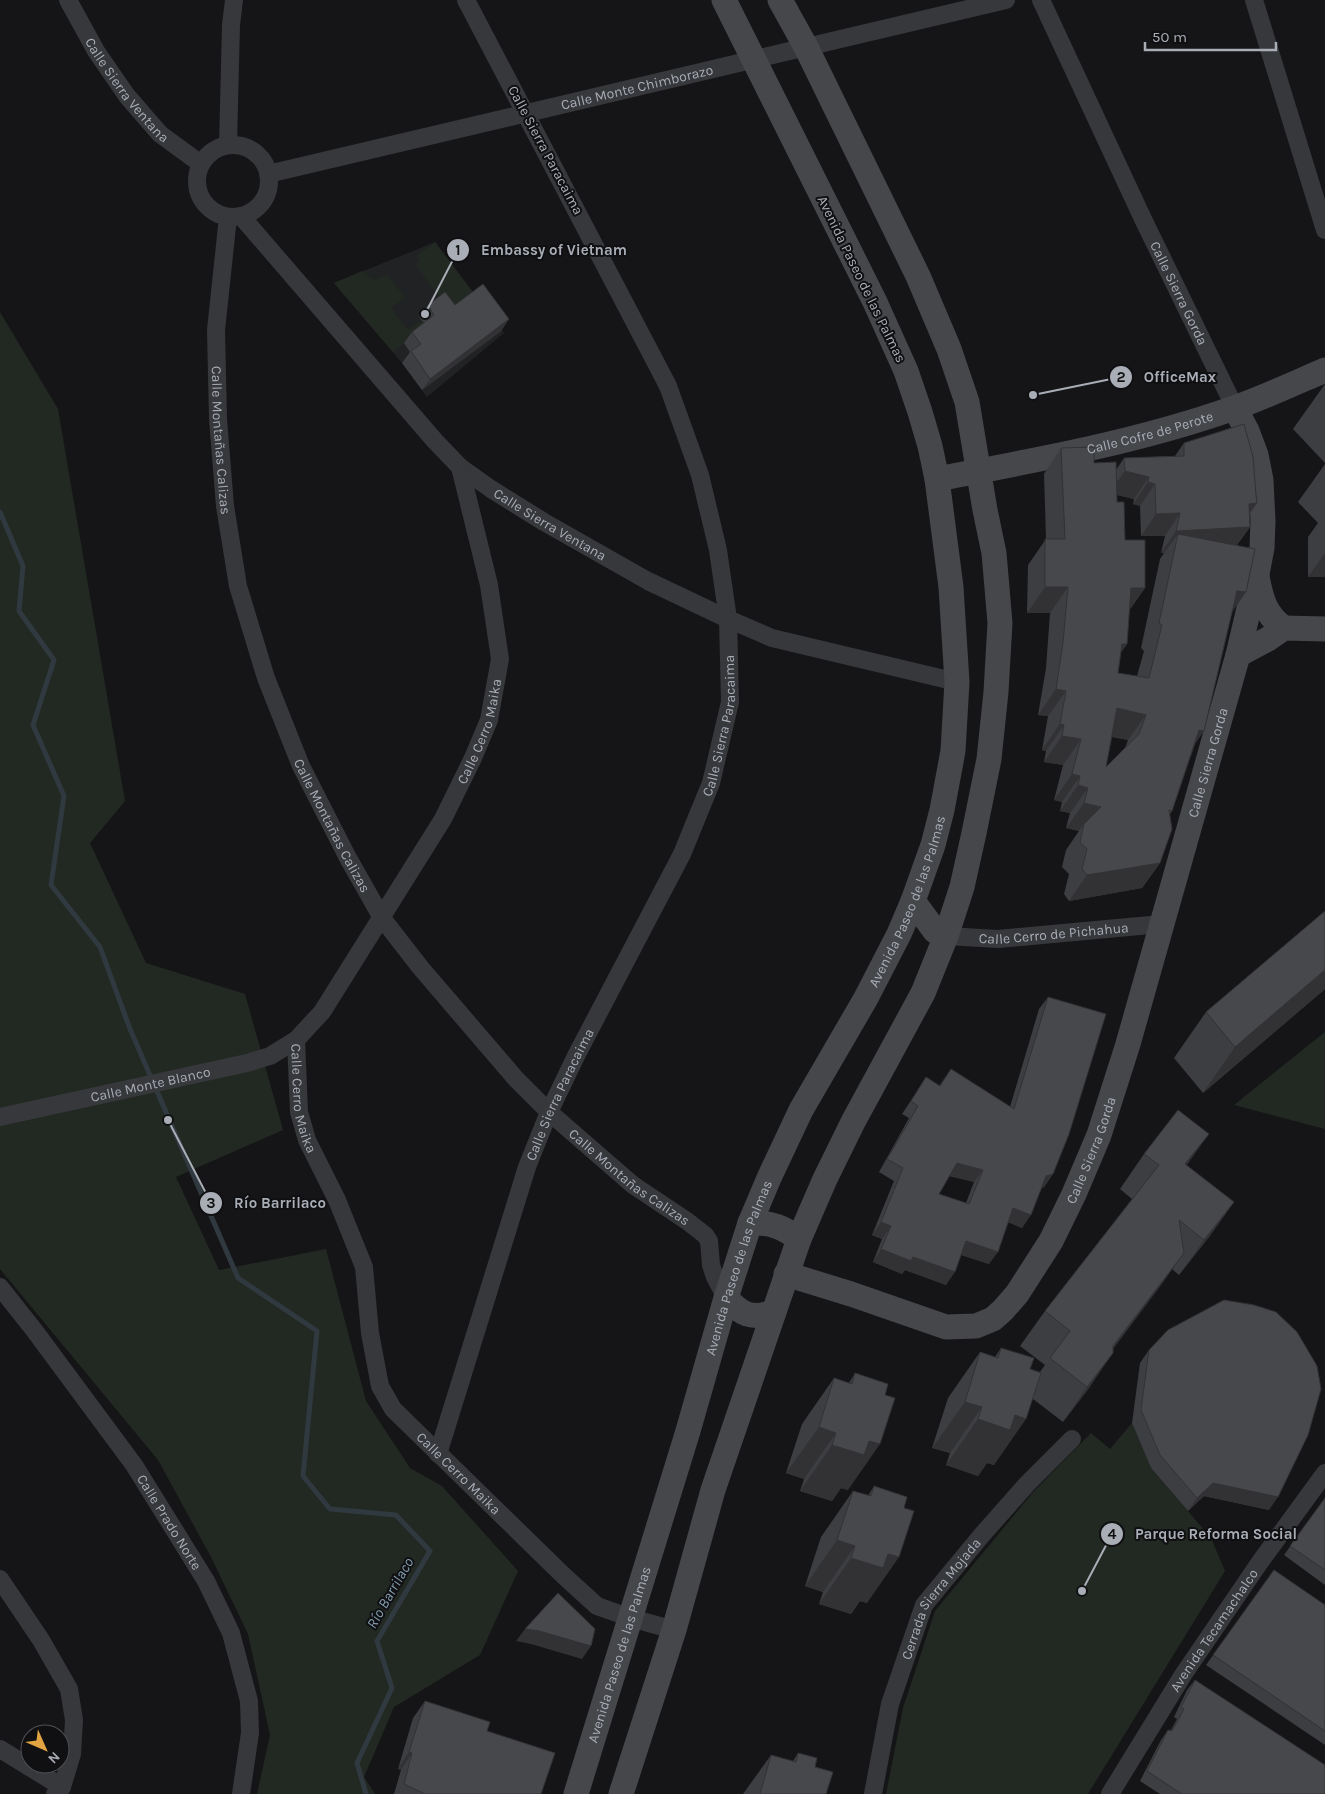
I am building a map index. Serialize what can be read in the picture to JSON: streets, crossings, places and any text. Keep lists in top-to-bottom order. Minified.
{"streets":{"main road":["Avenida Paseo de las Palmas","Calle Sierra Gorda","Calle Cofre de Perote"],"street":["Calle Sierra Ventana","Calle Monte Chimborazo","Calle Sierra Paracaima","Calle Montañas Calizas","Calle Cerro Maika","Calle Cerro de Pichahua","Calle Monte Blanco","Calle Prado Norte","Cerrada Sierra Mojada","Avenida Tecamachalco"]},"crossings":[["Calle Sierra Ventana","Calle Monte Chimborazo"],["Calle Sierra Ventana","Calle Sierra Paracaima"],["Calle Sierra Ventana","Avenida Paseo de las Palmas"],["Calle Sierra Ventana","Calle Montañas Calizas"],["Calle Sierra Ventana","Calle Cerro Maika"],["Calle Monte Chimborazo","Calle Sierra Paracaima"],["Calle Monte Chimborazo","Avenida Paseo de las Palmas"],["Calle Monte Chimborazo","Calle Montañas Calizas"],["Calle Sierra Paracaima","Calle Montañas Calizas"],["Calle Sierra Paracaima","Calle Cerro Maika"],["Avenida Paseo de las Palmas","Calle Cofre de Perote"],["Avenida Paseo de las Palmas","Calle Montañas Calizas"],["Avenida Paseo de las Palmas","Calle Cerro Maika"],["Calle Sierra Gorda","Calle Cofre de Perote"],["Calle Sierra Gorda","Calle Cerro de Pichahua"],["Calle Montañas Calizas","Calle Cerro Maika"],["Calle Cerro Maika","Calle Monte Blanco"]],"water":["Río Barrilaco"],"places":["Embassy of Vietnam","OfficeMax","Río Barrilaco","Parque Reforma Social"],"scale_bar":"50 m","north":"bottom right"}
